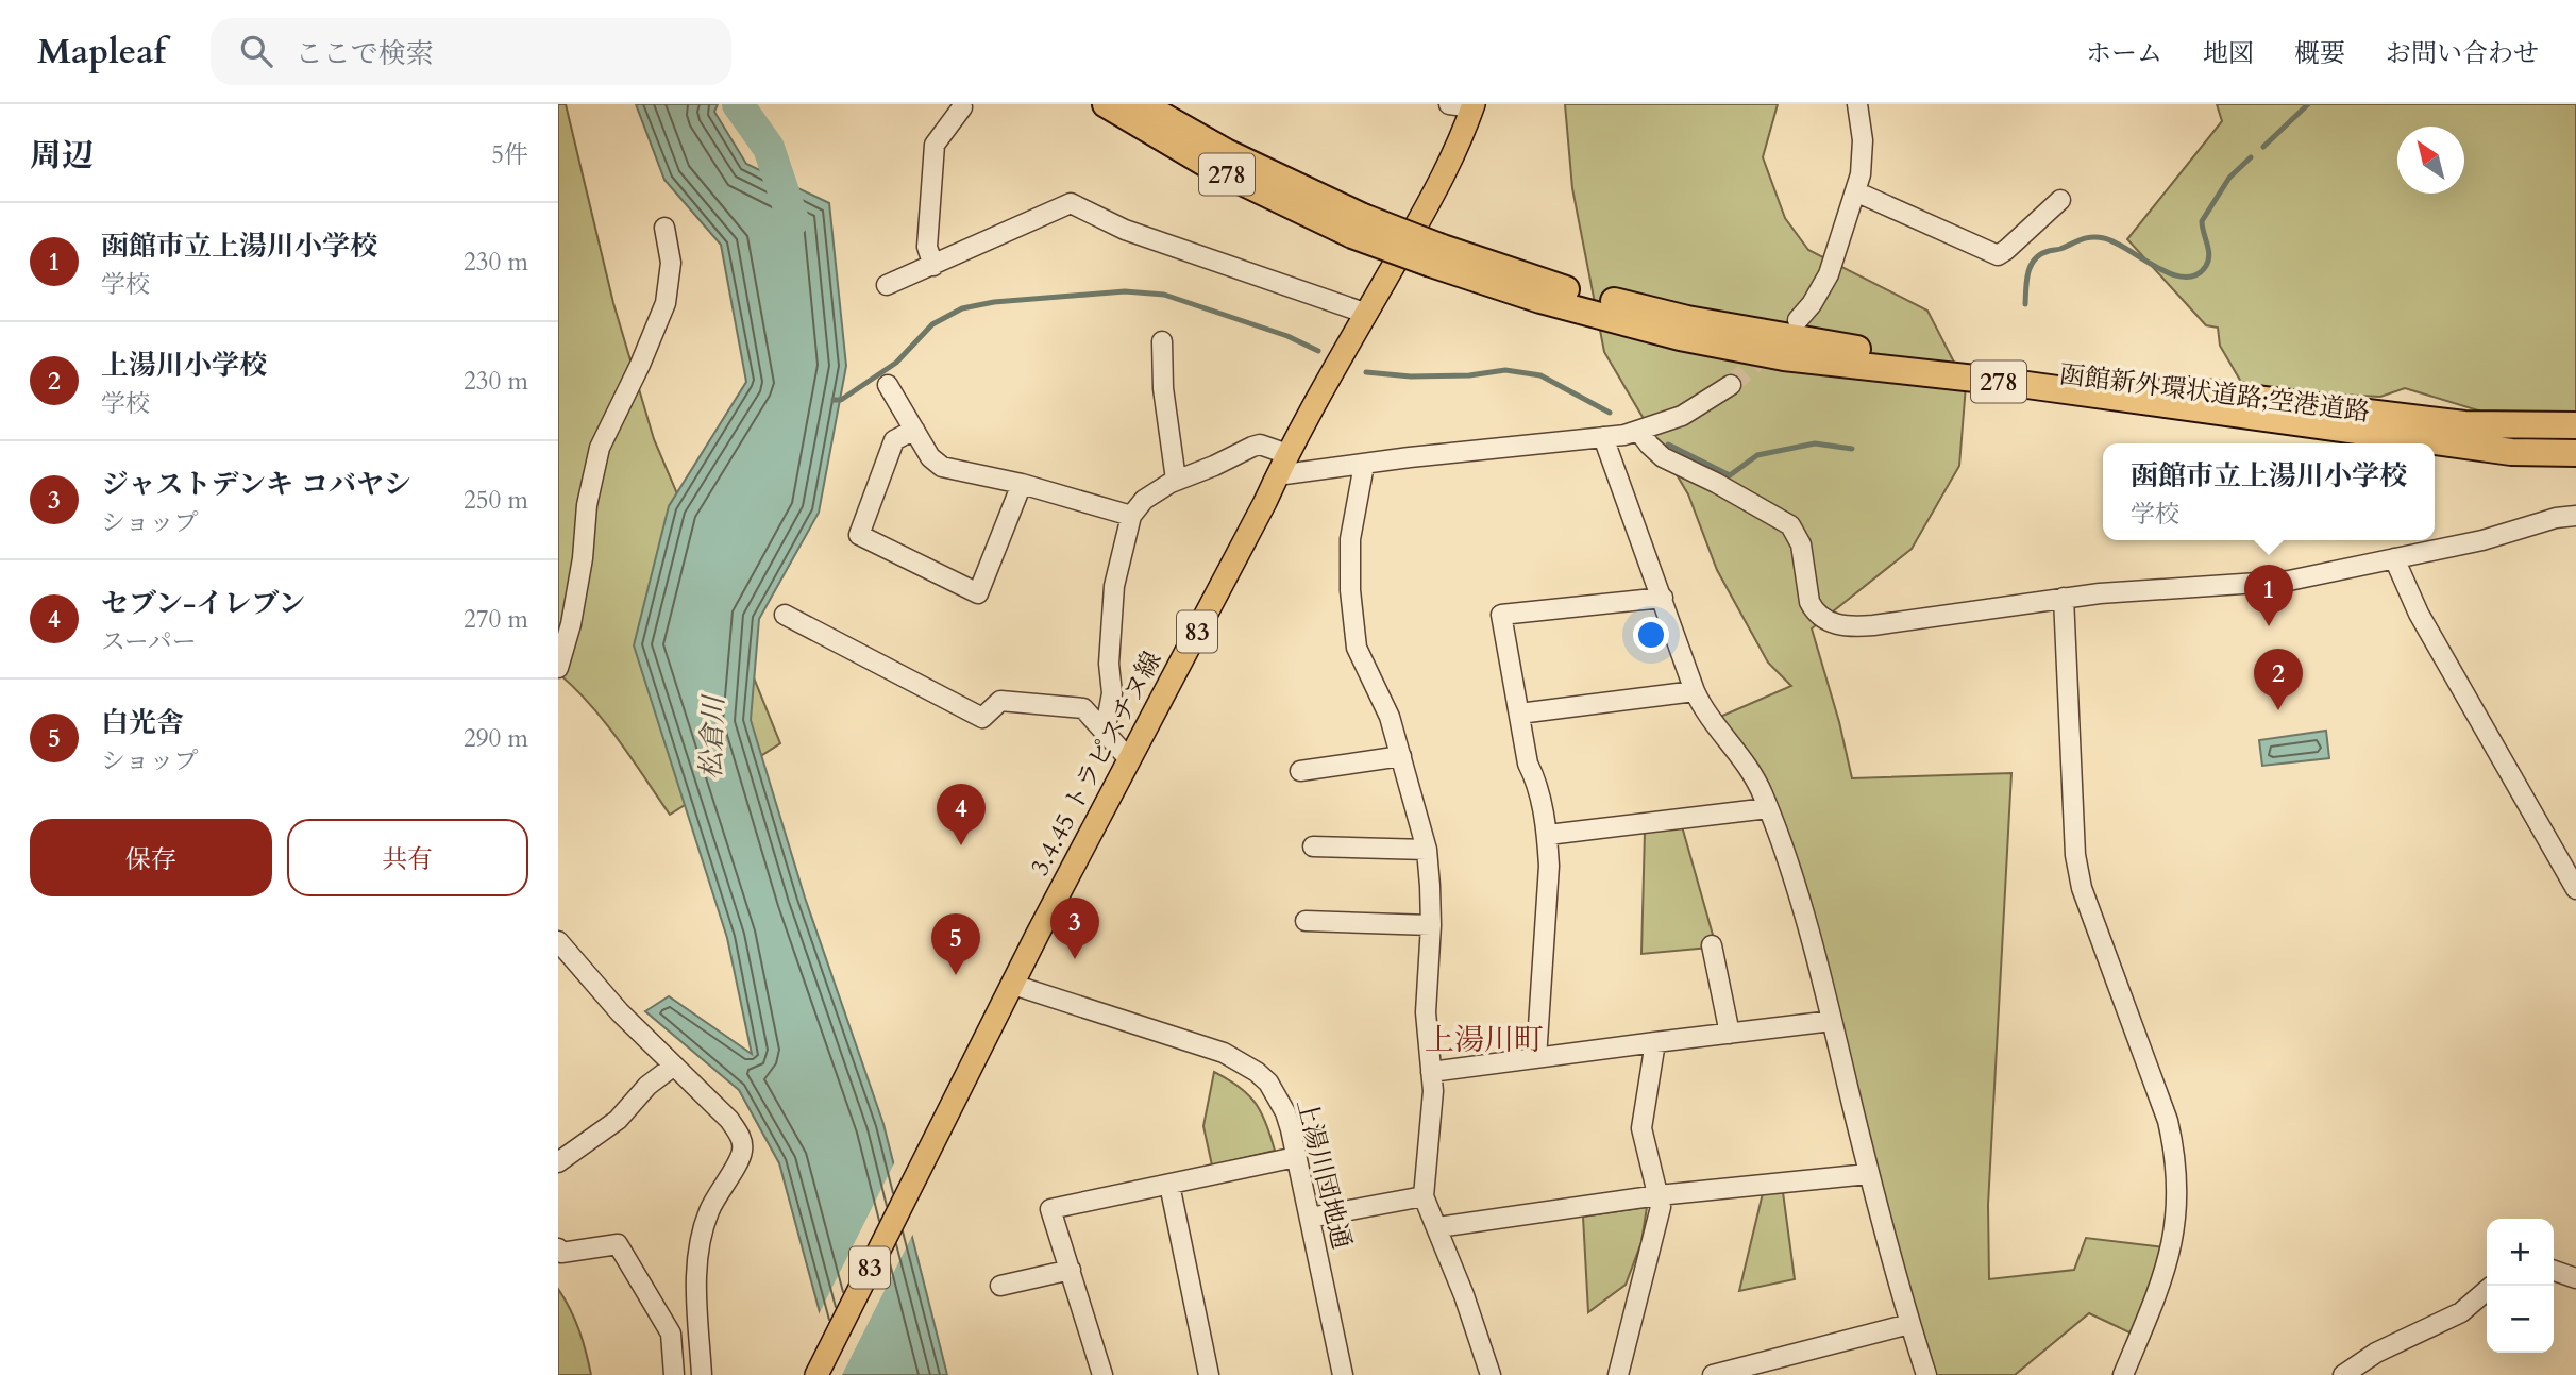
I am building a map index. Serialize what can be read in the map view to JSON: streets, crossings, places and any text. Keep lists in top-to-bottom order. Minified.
{"streets":{"highway":["278","函館新外環状道路;空港道路"],"main road":["83","3.4.45 トラピスチヌ線"],"street":["上湯川団地通"]},"crossings":[["3.4.45 トラピスチヌ線","上湯川団地通"]],"districts":["上湯川町"],"water":["松倉川"],"north":"top left","page":{"header":"Mapleaf","search":"ここで検索","nav":["ホーム","地図","概要","お問い合わせ"],"heading":["周辺","5件"],"list":[{"mark":"1","name":"函館市立上湯川小学校","note":"学校","value":"230 m"},{"mark":"2","name":"上湯川小学校","note":"学校","value":"230 m"},{"mark":"3","name":"ジャストデンキ コバヤシ","note":"ショップ","value":"250 m"},{"mark":"4","name":"セブン-イレブン","note":"スーパー","value":"270 m"},{"mark":"5","name":"白光舎","note":"ショップ","value":"290 m"}],"popup":["函館市立上湯川小学校","学校"],"pins":["1","2","4","3","5"],"buttons":["保存","共有"],"map_buttons":["+","−"]}}
